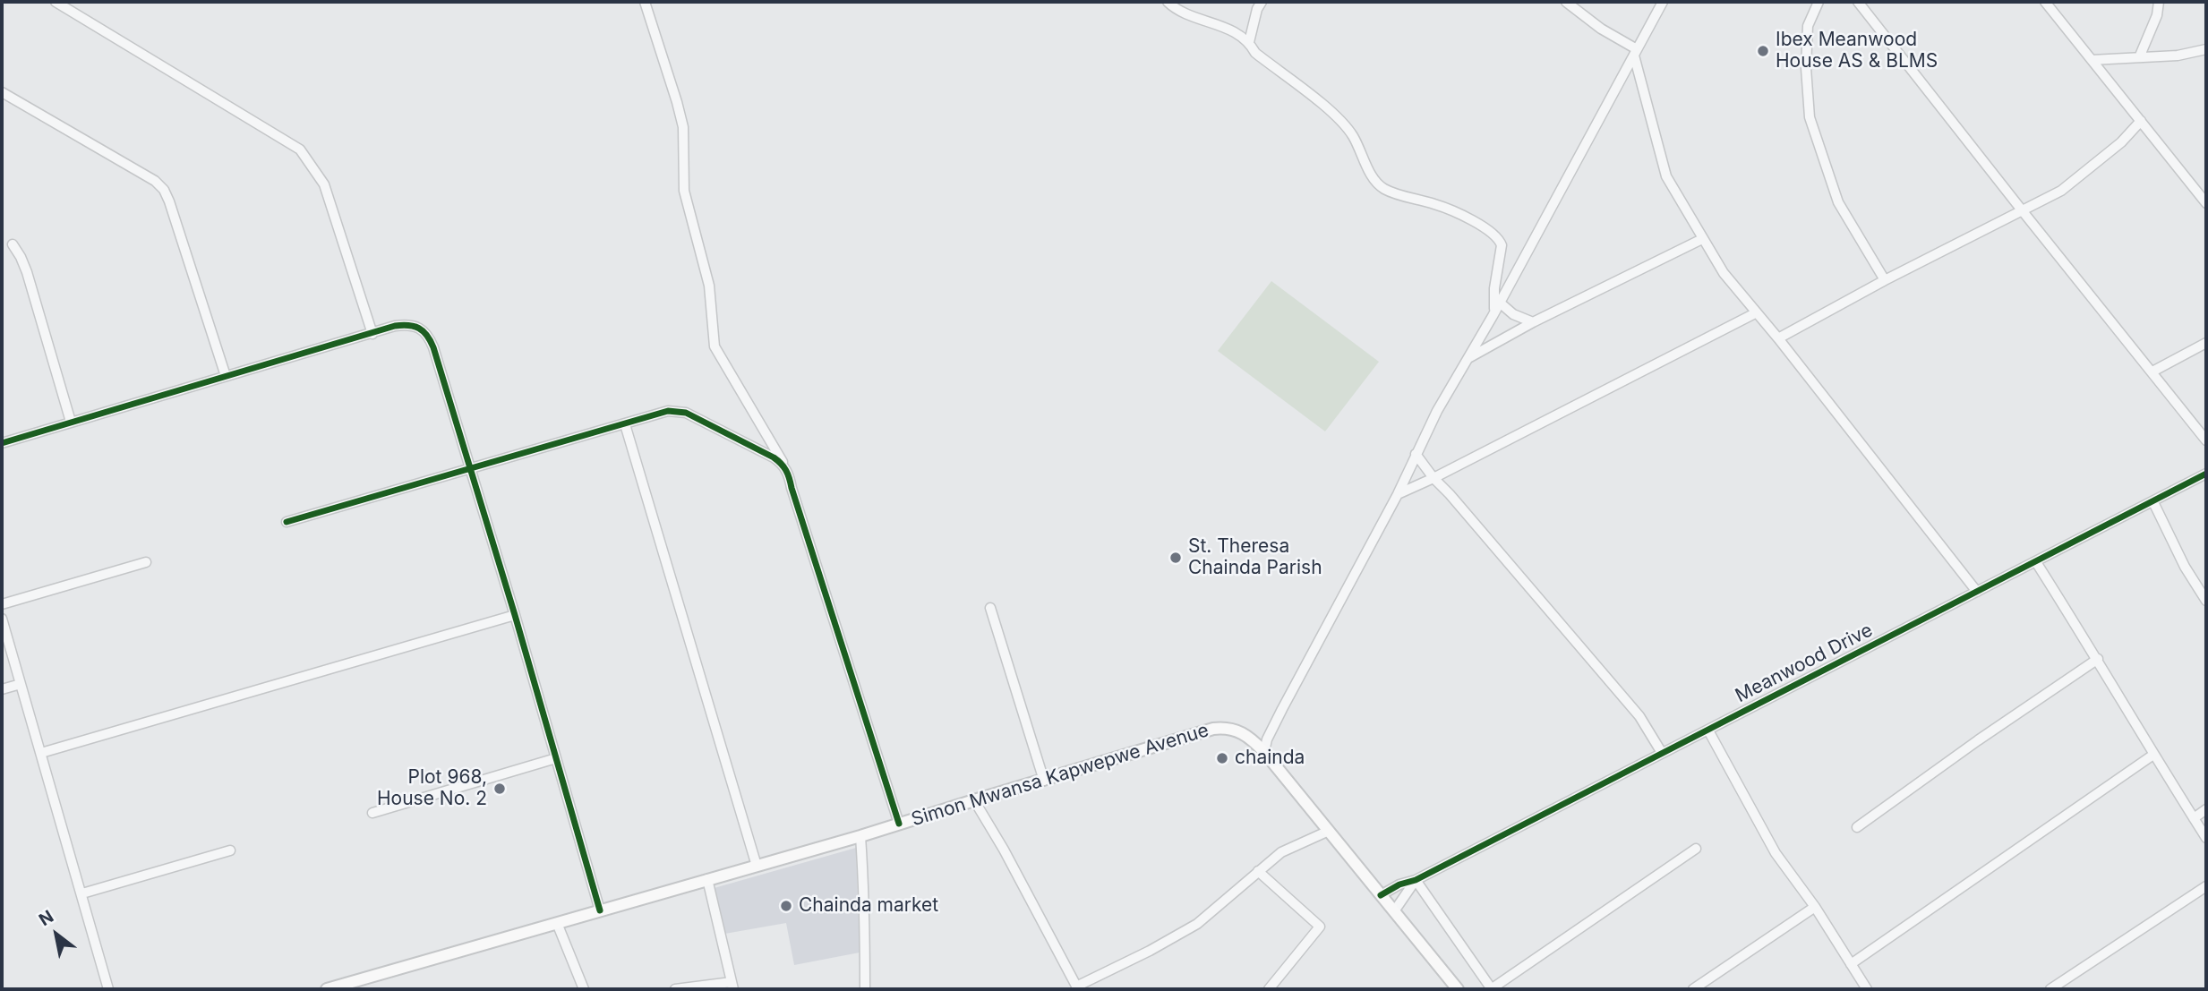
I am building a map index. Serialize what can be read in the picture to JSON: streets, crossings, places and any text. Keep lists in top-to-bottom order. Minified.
{"streets":{"main road":["Simon Mwansa Kapwepwe Avenue"],"street":["Meanwood Drive"]},"places":["Ibex Meanwood House AS & BLMS","St. Theresa Chainda Parish","chainda","Plot 968, House No. 2","Chainda market"],"north":"top left"}
